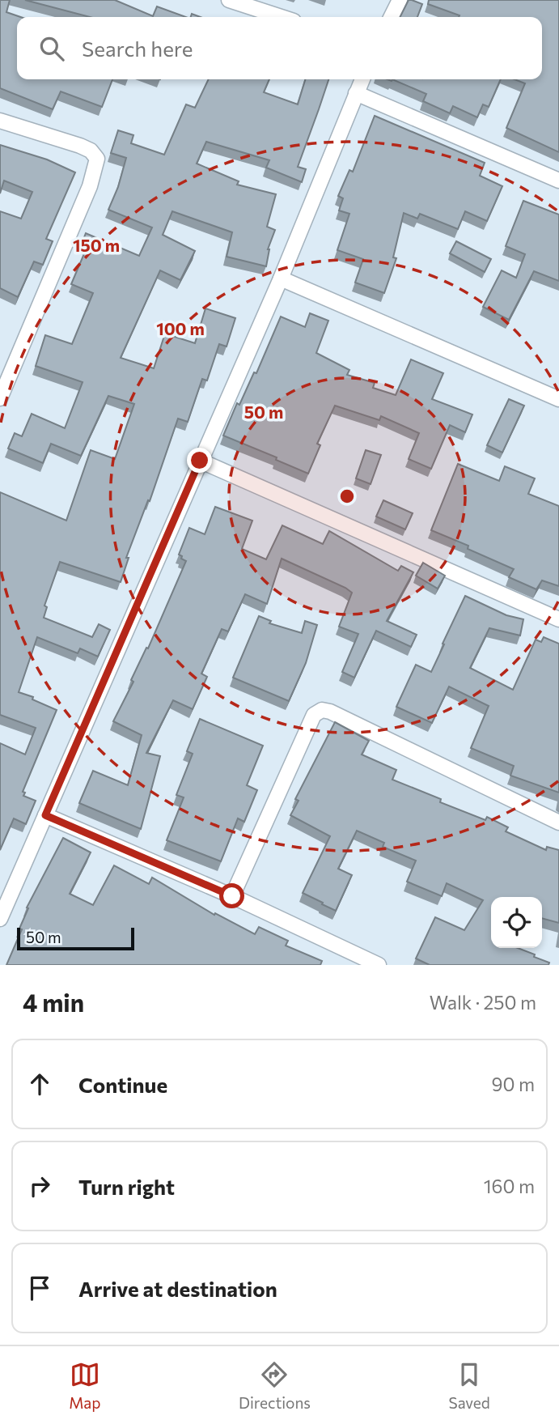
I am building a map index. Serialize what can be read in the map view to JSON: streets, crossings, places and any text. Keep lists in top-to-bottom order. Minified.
{"scale_bar":"50 m","page":{"search":"Search here","scale":"50 m","heading":["4 min","Walk · 250 m"],"list":[["Continue","90 m"],["Turn right","160 m"],"Arrive at destination"],"nav":["Map","Directions","Saved"]},"rings":["150 m","100 m","50 m"]}
